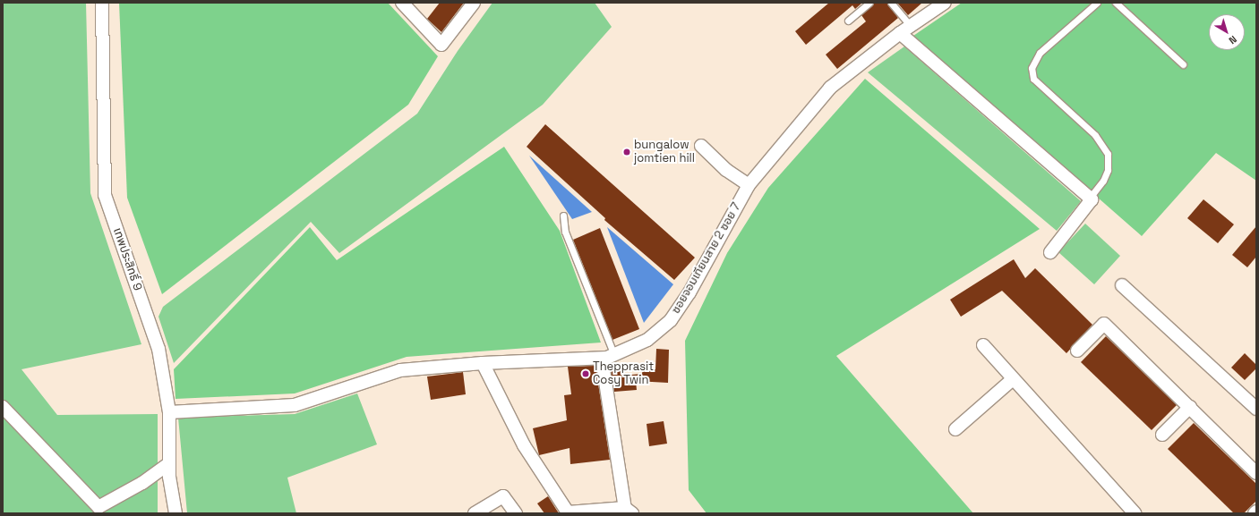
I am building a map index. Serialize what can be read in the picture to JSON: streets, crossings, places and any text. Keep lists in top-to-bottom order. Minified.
{"streets":{"street":["ซอยจอมเทียนสาย 2 ซอย 7","เทพประสิทธิ์ 9"]},"crossings":[["ซอยจอมเทียนสาย 2 ซอย 7","เทพประสิทธิ์ 9"]],"places":["bungalow jomtien hill","Thepprasit Cosy Twin"],"north":"bottom right"}
